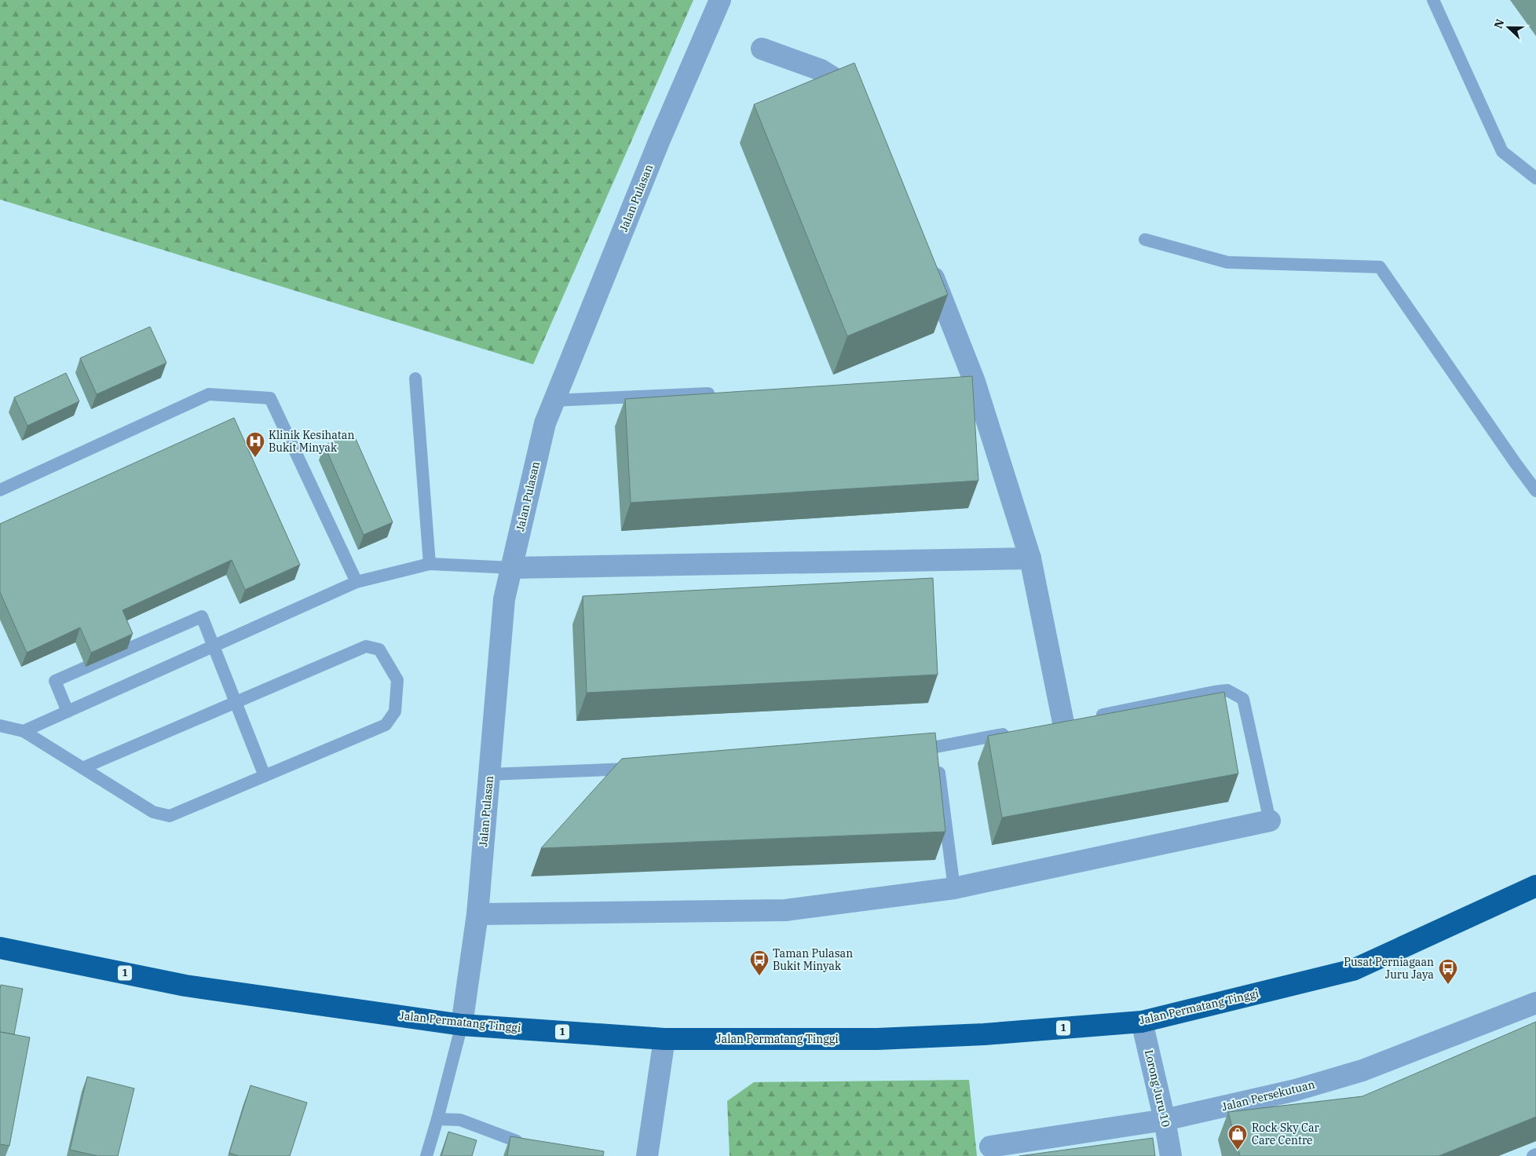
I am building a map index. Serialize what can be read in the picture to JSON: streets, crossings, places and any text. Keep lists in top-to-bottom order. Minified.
{"streets":{"highway":["1","Jalan Permatang Tinggi"],"street":["Jalan Pulasan","Lorong Juru 10","Jalan Persekutuan"]},"crossings":[["Jalan Pulasan","Jalan Permatang Tinggi"],["Jalan Permatang Tinggi","Lorong Juru 10"],["Lorong Juru 10","Jalan Persekutuan"]],"places":{"hospital":["Klinik Kesihatan Bukit Minyak"],"bus stop":["Taman Pulasan Bukit Minyak","Pusat Perniagaan Juru Jaya"],"shop":["Rock Sky Car Care Centre"]},"north":"left"}
